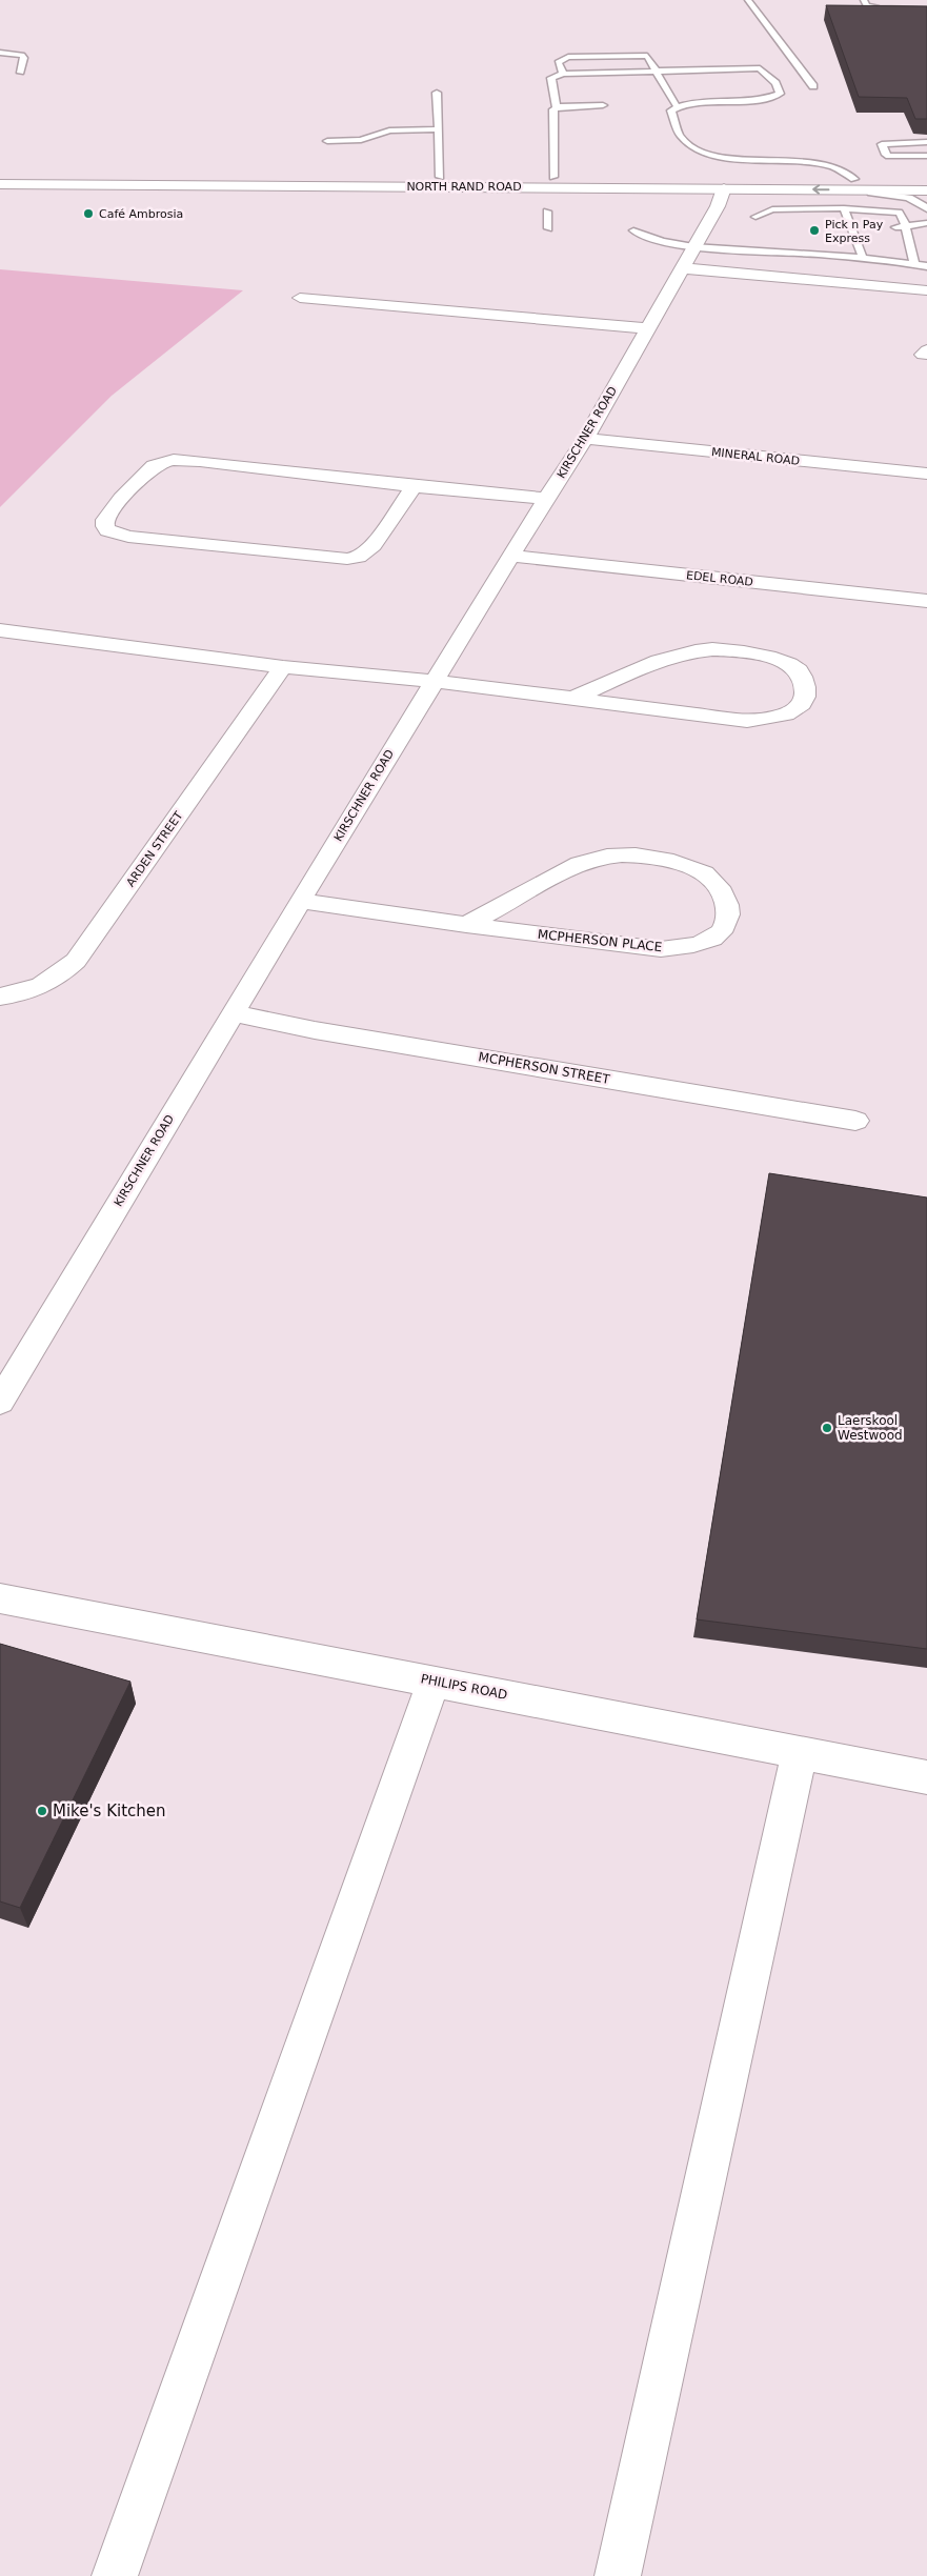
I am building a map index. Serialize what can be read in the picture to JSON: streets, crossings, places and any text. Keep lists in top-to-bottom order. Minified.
{"streets":{"street":["NORTH RAND ROAD","KIRSCHNER ROAD","MINERAL ROAD","EDEL ROAD","ARDEN STREET","MCPHERSON PLACE","MCPHERSON STREET","PHILIPS ROAD"]},"crossings":[["NORTH RAND ROAD","KIRSCHNER ROAD"],["KIRSCHNER ROAD","MINERAL ROAD"],["KIRSCHNER ROAD","EDEL ROAD"],["KIRSCHNER ROAD","MCPHERSON PLACE"],["KIRSCHNER ROAD","MCPHERSON STREET"]],"places":["Café Ambrosia","Pick n Pay Express","Laerskool Westwood","Mike's Kitchen"]}
